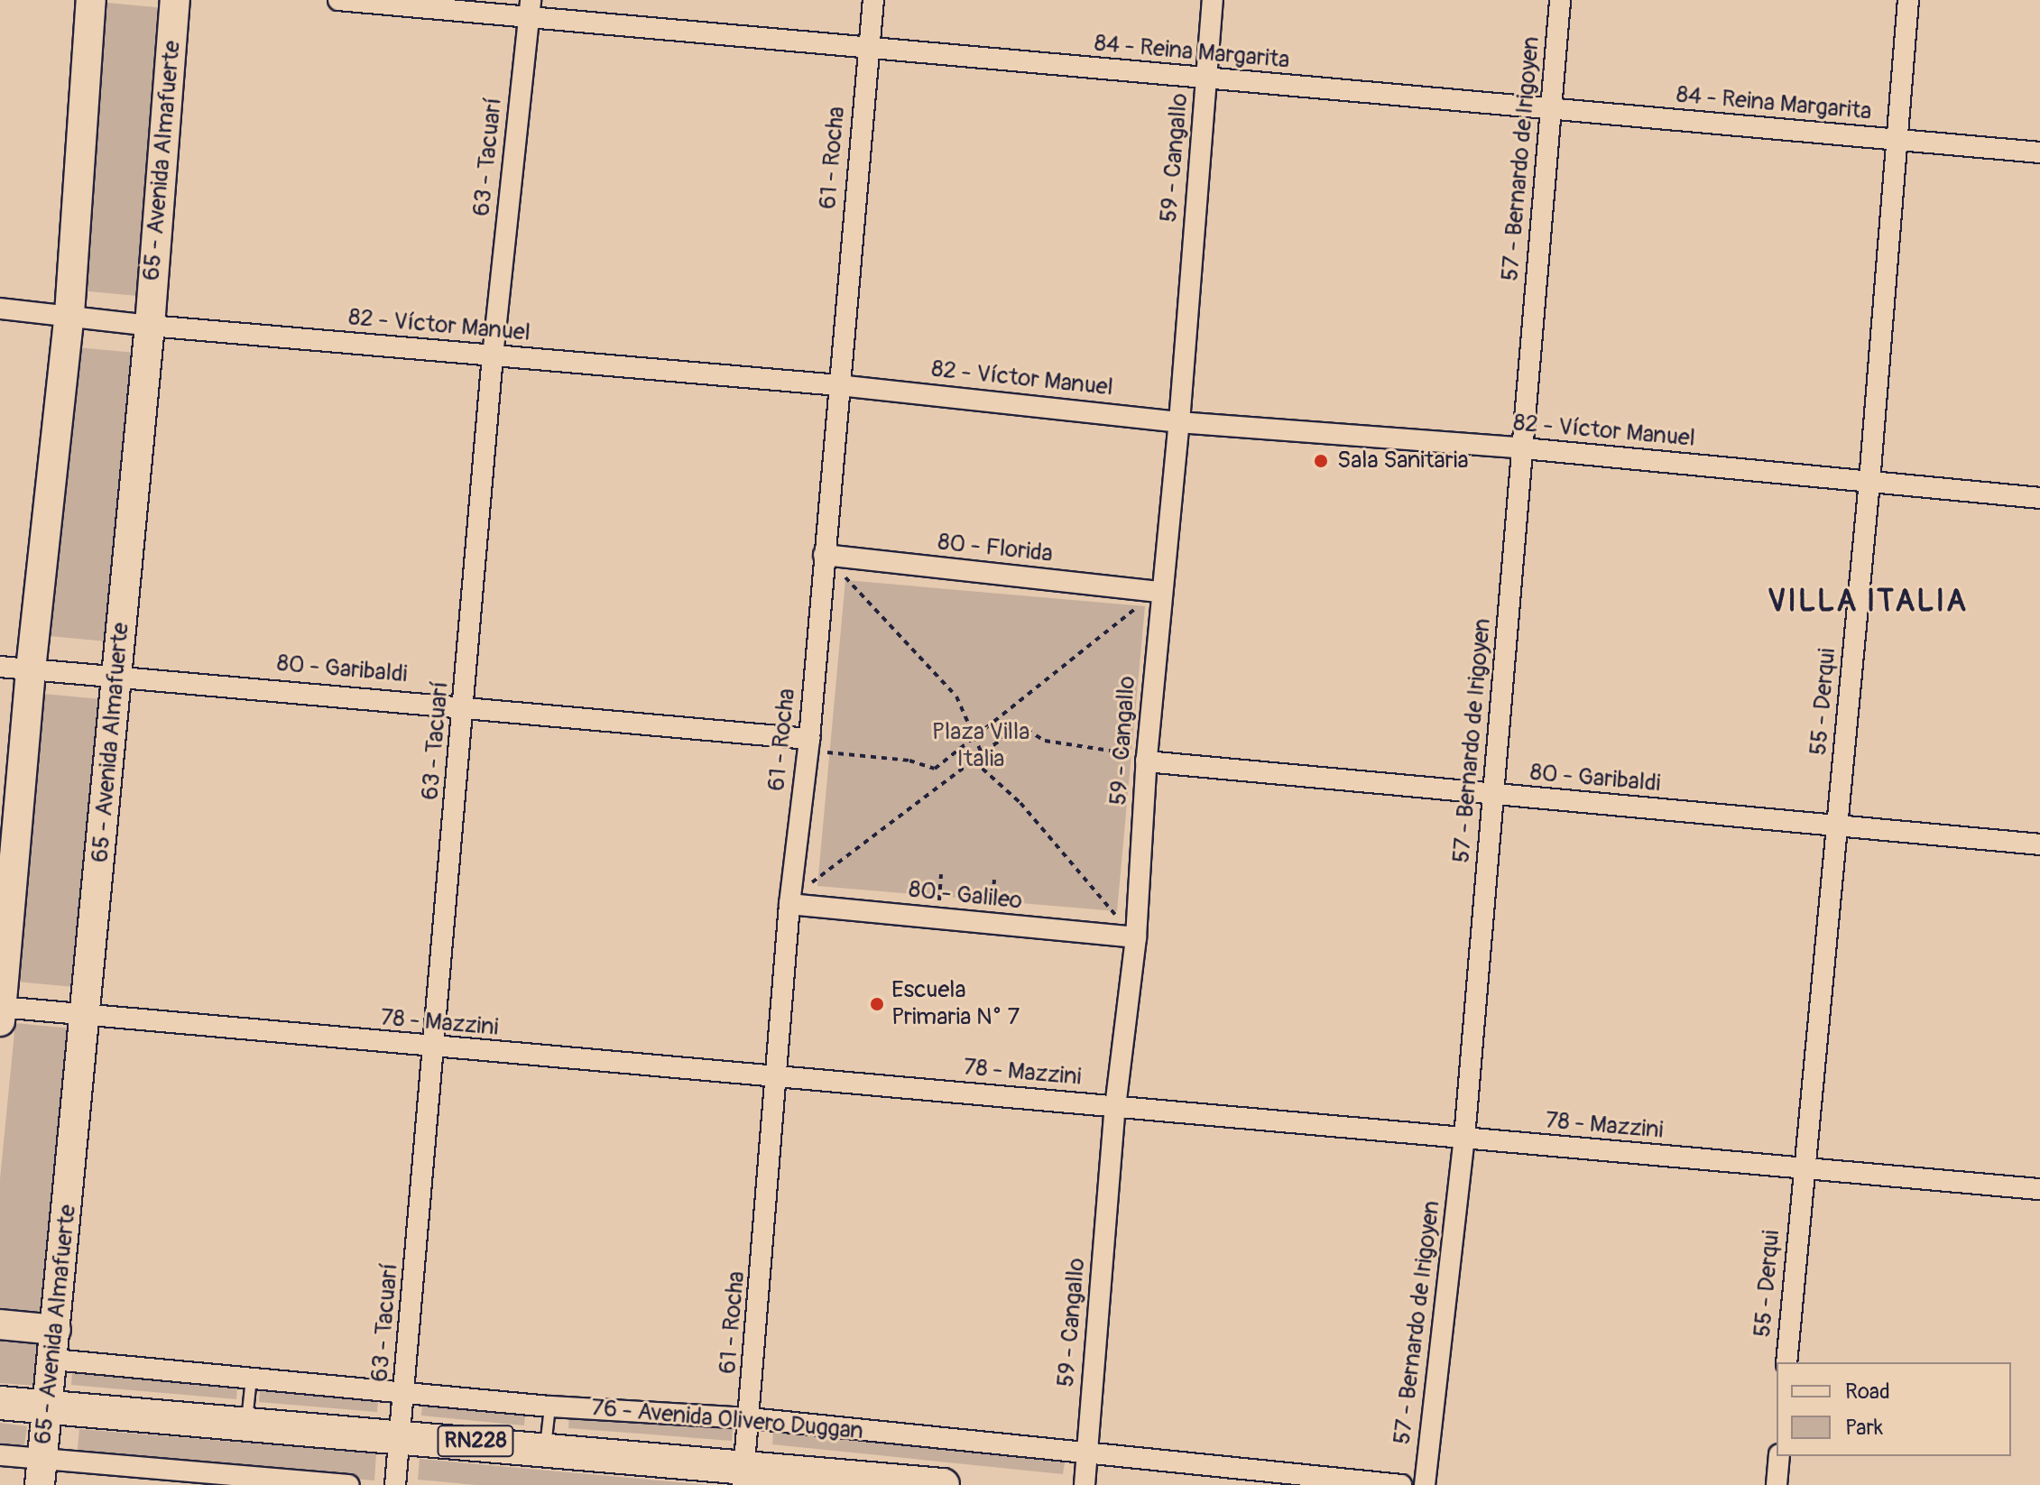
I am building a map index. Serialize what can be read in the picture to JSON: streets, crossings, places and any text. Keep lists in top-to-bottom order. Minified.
{"streets":{"highway":["76 - Avenida Olivero Duggan","RN228"],"main road":["65 - Avenida Almafuerte"],"street":["84 - Reina Margarita","63 - Tacuarí","61 - Rocha","59 - Cangallo","57 - Bernardo de Irigoyen","82 - Víctor Manuel","80 - Florida","80 - Garibaldi","55 - Derqui","80 - Galileo","78 - Mazzini"]},"crossings":[["84 - Reina Margarita","63 - Tacuarí"],["84 - Reina Margarita","61 - Rocha"],["84 - Reina Margarita","59 - Cangallo"],["84 - Reina Margarita","57 - Bernardo de Irigoyen"],["84 - Reina Margarita","55 - Derqui"],["63 - Tacuarí","82 - Víctor Manuel"],["63 - Tacuarí","80 - Garibaldi"],["63 - Tacuarí","78 - Mazzini"],["63 - Tacuarí","76 - Avenida Olivero Duggan"],["61 - Rocha","82 - Víctor Manuel"],["61 - Rocha","80 - Florida"],["61 - Rocha","80 - Garibaldi"],["61 - Rocha","80 - Galileo"],["61 - Rocha","78 - Mazzini"],["61 - Rocha","76 - Avenida Olivero Duggan"],["59 - Cangallo","82 - Víctor Manuel"],["59 - Cangallo","80 - Florida"],["59 - Cangallo","80 - Garibaldi"],["59 - Cangallo","80 - Galileo"],["59 - Cangallo","78 - Mazzini"],["59 - Cangallo","76 - Avenida Olivero Duggan"],["57 - Bernardo de Irigoyen","82 - Víctor Manuel"],["57 - Bernardo de Irigoyen","80 - Garibaldi"],["57 - Bernardo de Irigoyen","78 - Mazzini"],["65 - Avenida Almafuerte","82 - Víctor Manuel"],["65 - Avenida Almafuerte","80 - Garibaldi"],["65 - Avenida Almafuerte","78 - Mazzini"],["65 - Avenida Almafuerte","76 - Avenida Olivero Duggan"],["82 - Víctor Manuel","55 - Derqui"],["80 - Garibaldi","55 - Derqui"],["55 - Derqui","78 - Mazzini"]],"districts":["VILLA ITALIA"],"parks":["Plaza Villa Italia"],"places":["Sala Sanitaria","Escuela Primaria N° 7"],"legend":["Road","Park"]}
